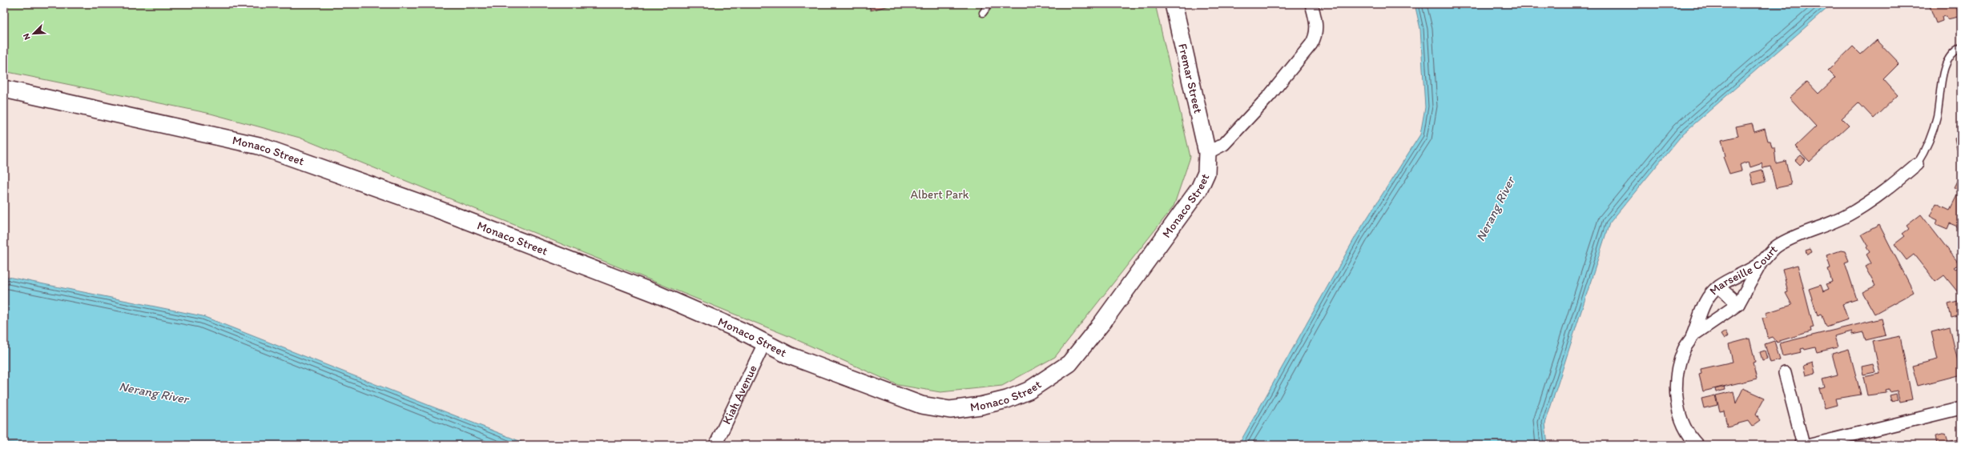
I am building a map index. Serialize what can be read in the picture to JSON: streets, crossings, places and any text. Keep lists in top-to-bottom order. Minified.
{"streets":{"street":["Fremar Street","Monaco Street","Marseille Court","Kiah Avenue"]},"crossings":[["Fremar Street","Monaco Street"],["Monaco Street","Kiah Avenue"]],"water":["Nerang River"],"parks":["Albert Park"],"north":"bottom left"}
